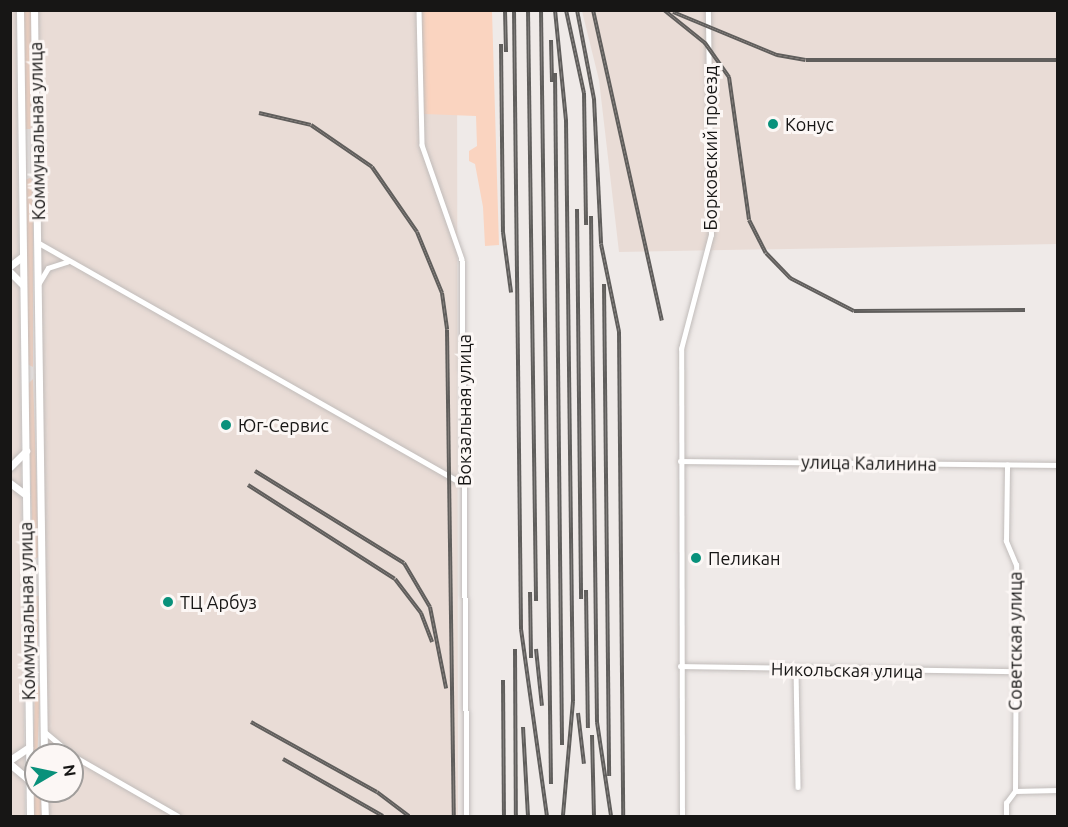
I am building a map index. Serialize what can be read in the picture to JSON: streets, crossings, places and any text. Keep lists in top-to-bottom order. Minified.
{"streets":{"main road":["Коммунальная улица"],"street":["Борковский проезд","Вокзальная улица","улица Калинина","Советская улица","Никольская улица"]},"crossings":[["Борковский проезд","улица Калинина"],["улица Калинина","Советская улица"],["Советская улица","Никольская улица"]],"places":["Конус","Юг-Сервис","Пеликан","ТЦ Арбуз"],"north":"right"}
